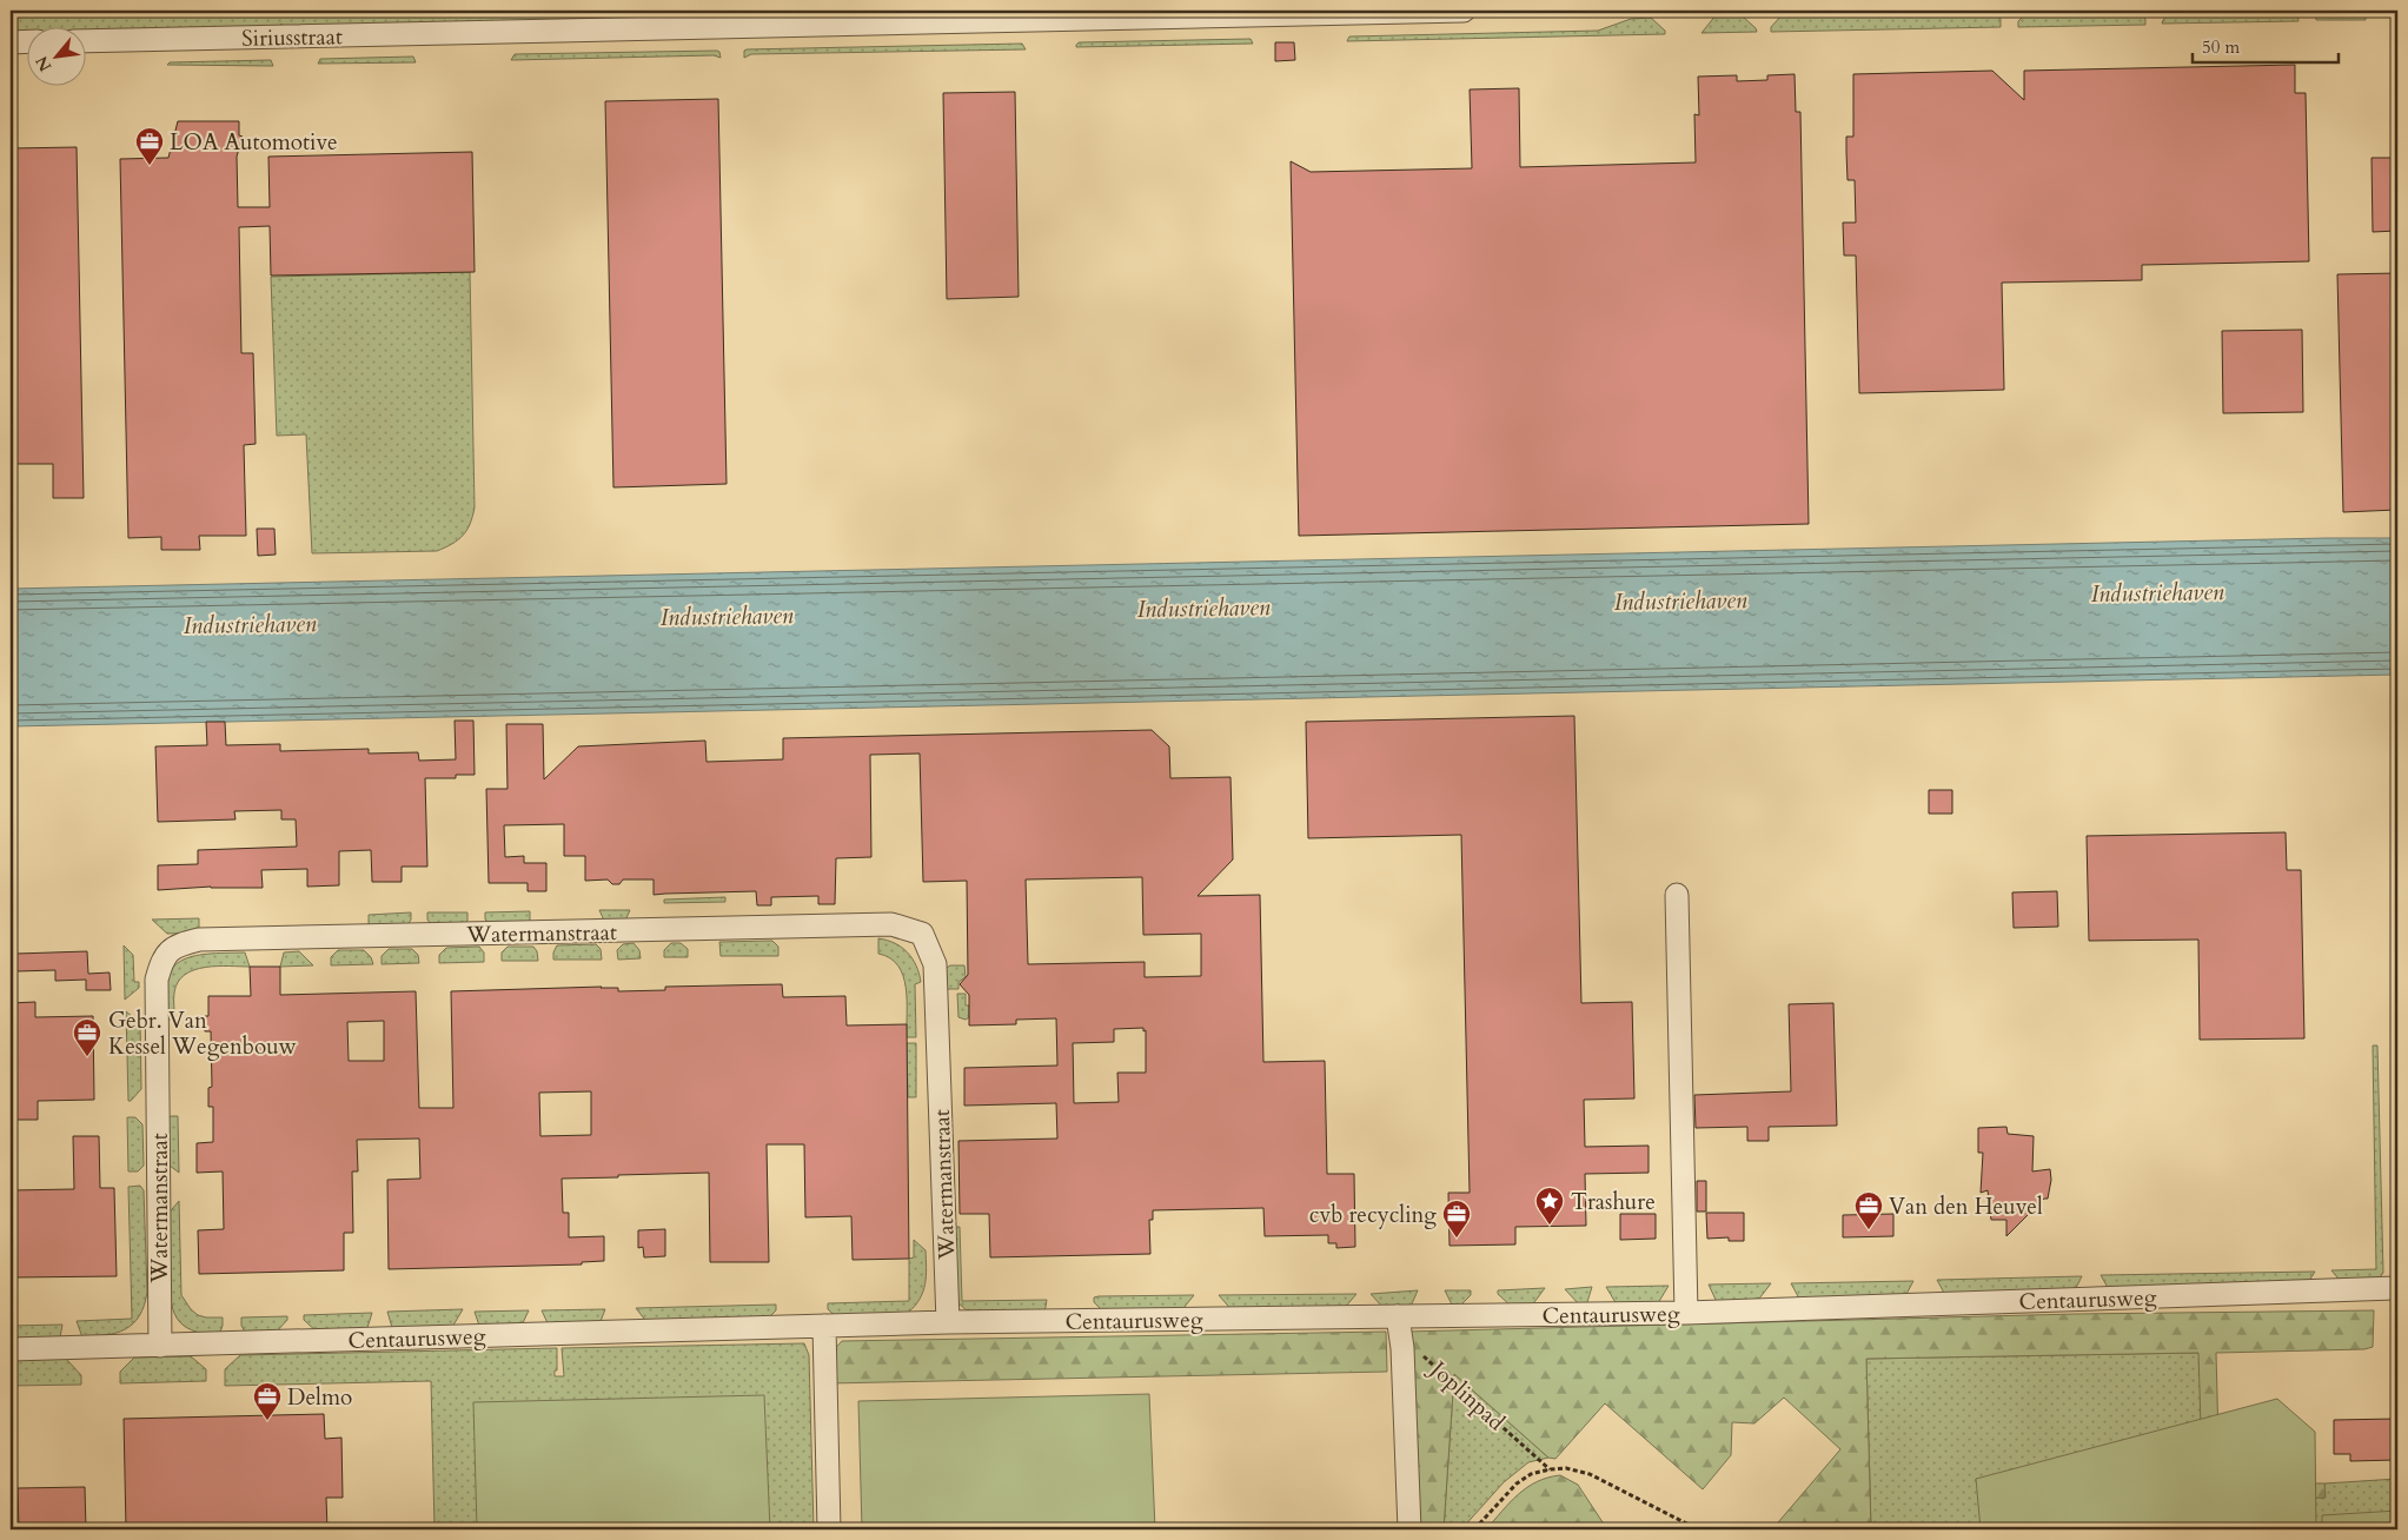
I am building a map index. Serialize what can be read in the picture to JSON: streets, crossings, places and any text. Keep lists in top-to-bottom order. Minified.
{"streets":{"street":["Siriusstraat","Watermanstraat","Centaurusweg"],"path":["Joplinpad"]},"crossings":[["Watermanstraat","Centaurusweg"],["Centaurusweg","Joplinpad"]],"water":["Industriehaven"],"places":{"office":["LOA Automotive","Gebr. Van Kessel Wegenbouw","Van den Heuvel","cvb recycling","Delmo"],"place":["Trashure"]},"scale_bar":"50 m","north":"bottom left"}
